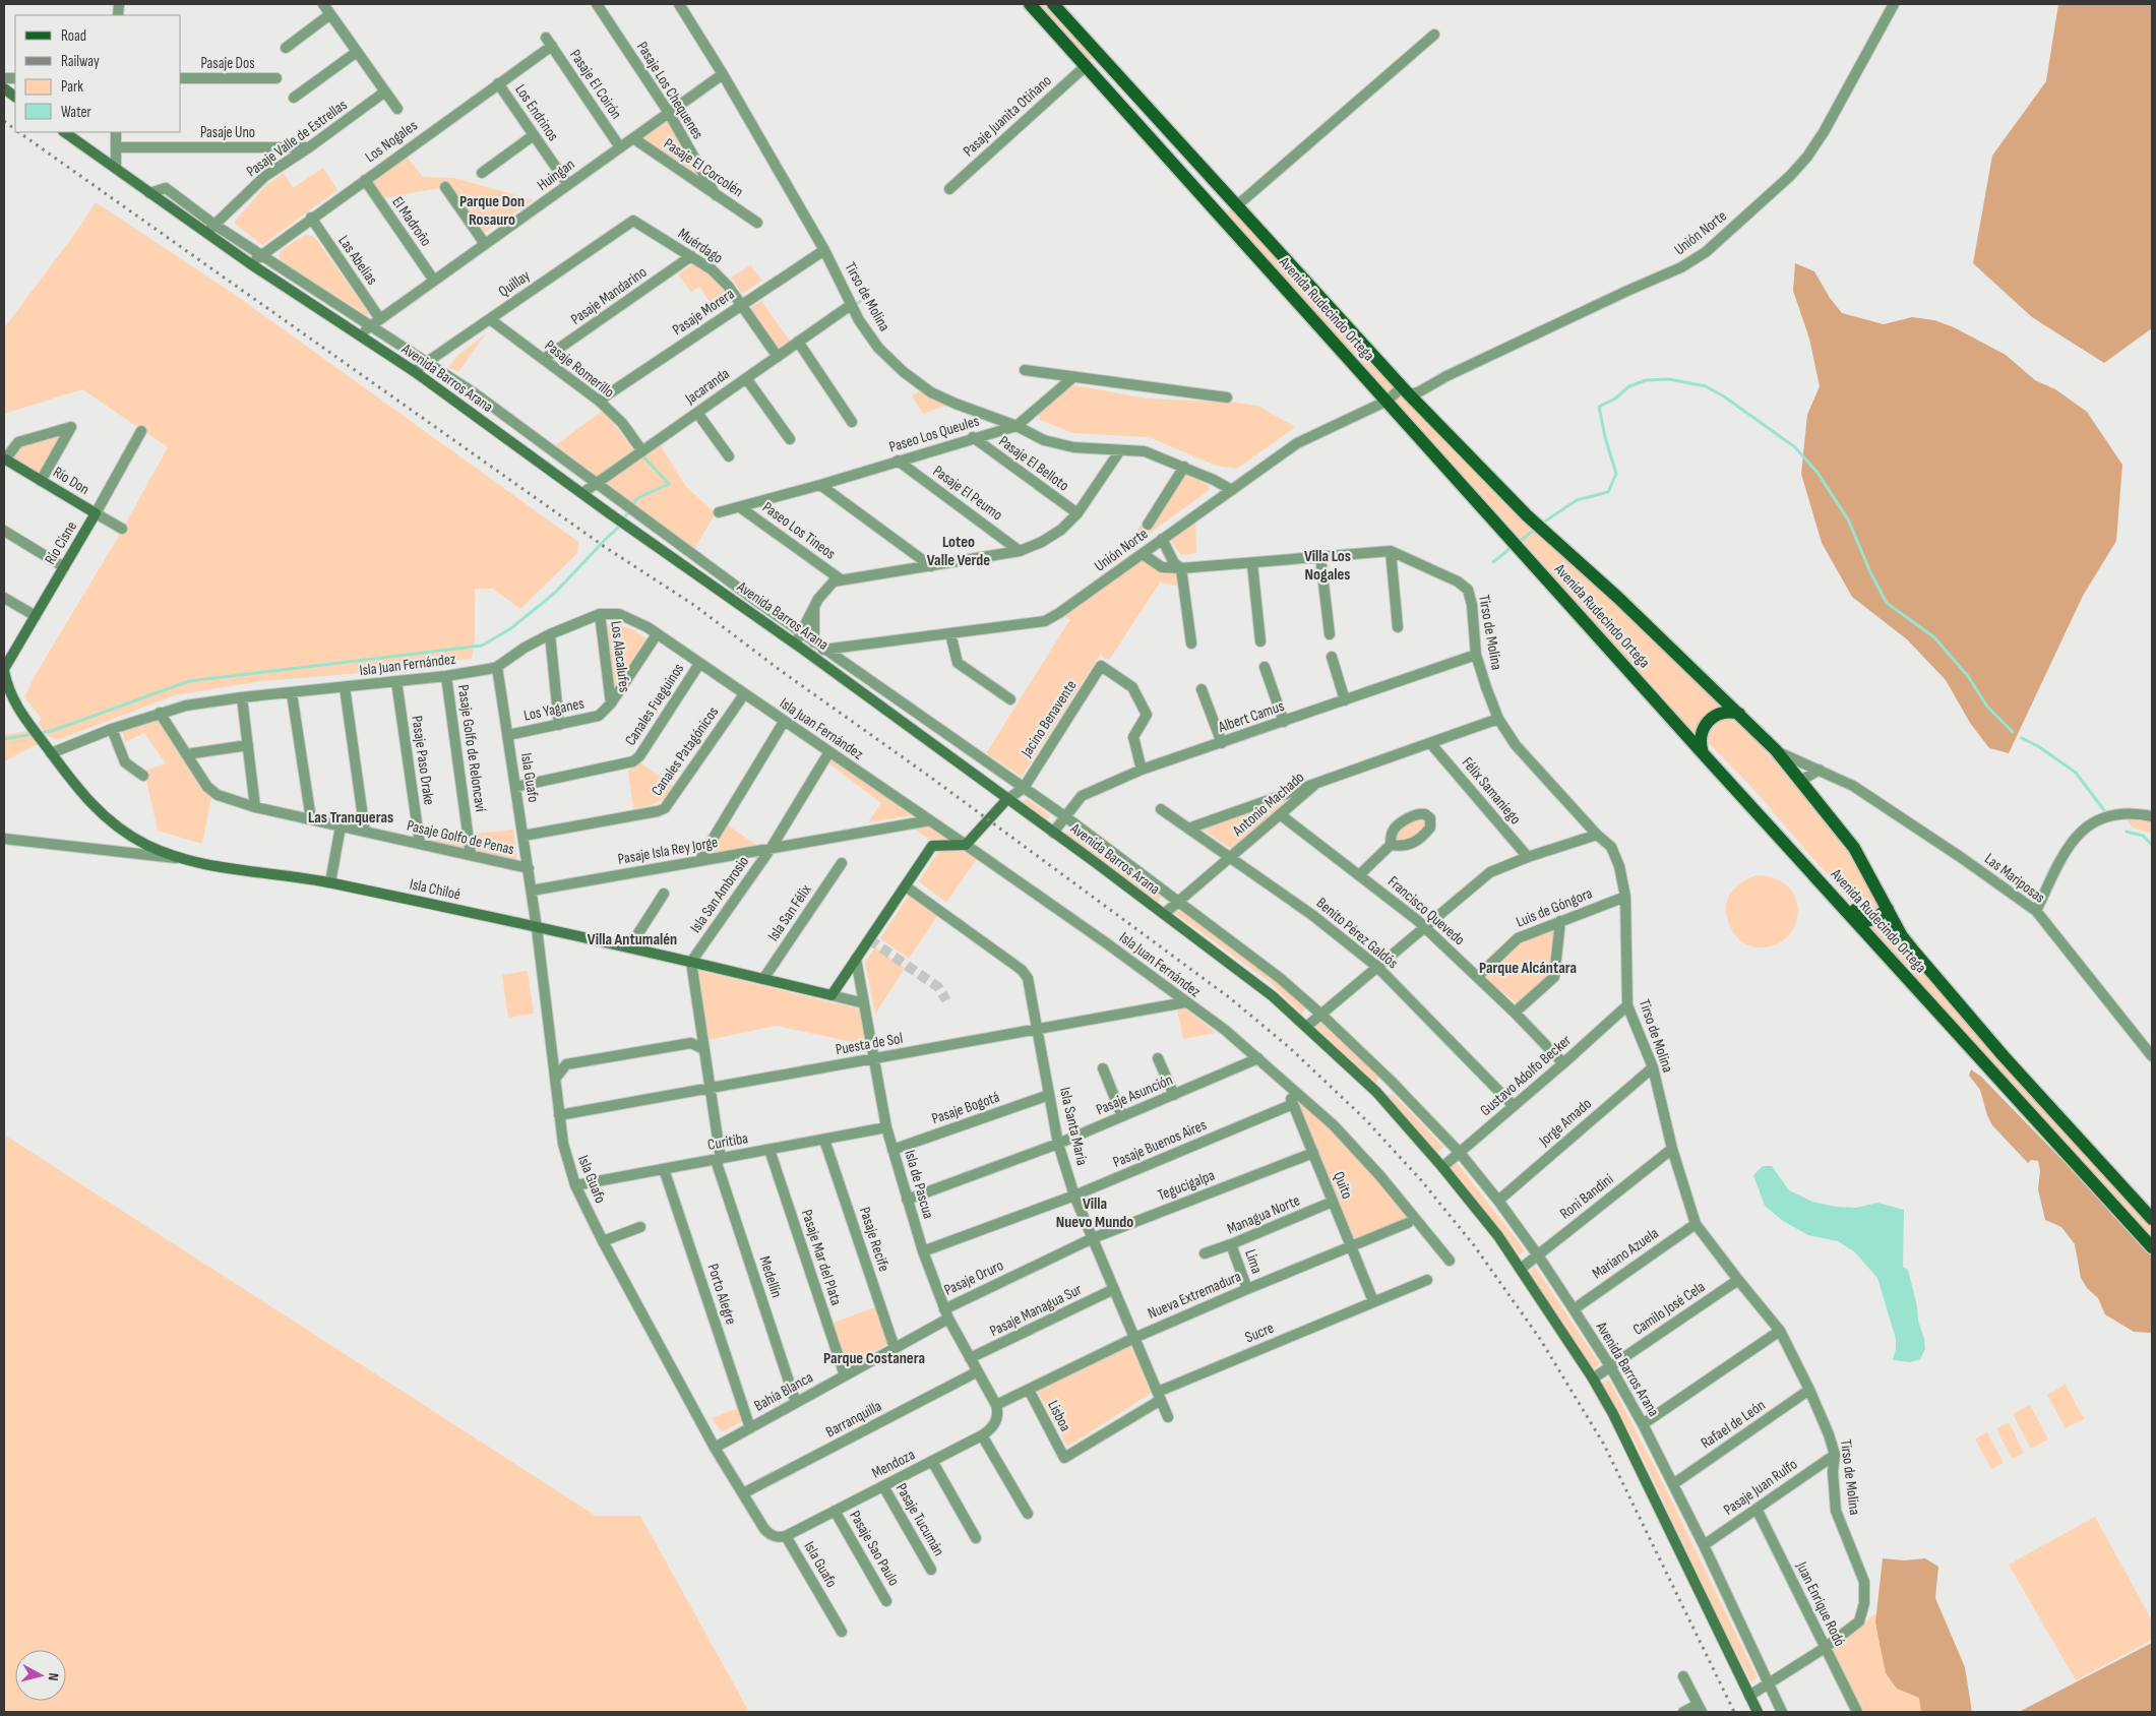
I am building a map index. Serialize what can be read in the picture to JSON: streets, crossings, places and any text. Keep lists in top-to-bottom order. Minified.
{"streets":{"main road":["Avenida Rudecindo Ortega","Avenida Barros Arana","Río Don","Río Cisne","Isla Chiloé"],"street":["Pasaje Dos","Pasaje El Coirón","Pasaje Los Chequenes","Los Endrinos","Pasaje Juanita Otiñano","Pasaje Uno","Pasaje Valle de Estrellas","Los Nogales","Pasaje El Corcolén","Huingan","El Madroño","Unión Norte","Muérdago","Las Abelias","Quillay","Pasaje Mandarino","Tirso de Molina","Pasaje Morera","Pasaje Romerillo","Jacaranda","Paseo Los Queules","Pasaje El Belloto","Pasaje El Peumo","Paseo Los Tineos","Los Alacalufes","Isla Juan Fernández","Canales Fueguinos","Los Yaganes","Albert Camus","Jacino Benavente","Pasaje Golfo de Reloncaví","Canales Patagónicos","Pasaje Paso Drake","Isla Guafo","Félix Samaniego","Antonio Machado","Pasaje Golfo de Penas","Pasaje Isla Rey Jorge","Las Mariposas","Isla San Ambrosio","Luis de Góngora","Francisco Quevedo","Isla San Félix","Benito Pérez Galdós","Puesta de Sol","Gustavo Adolfo Becker","Pasaje Asunción","Pasaje Bogotá","Jorge Amado","Isla Santa María","Curitiba","Pasaje Buenos Aires","Isla de Pascua","Tegucigalpa","Quito","Roni Bandini","Managua Norte","Pasaje Recife","Mariano Azuela","Pasaje Mar del Plata","Lima","Medellín","Pasaje Oruro","Porto Alegre","Nueva Extremadura","Camilo José Cela","Pasaje Managua Sur","Sucre","Bahía Blanca","Lisboa","Barranquilla","Rafael de León","Mendoza","Pasaje Juan Rulfo","Pasaje Tucumán","Pasaje Sao Paulo","Juan Enrique Rodó"]},"crossings":[["Pasaje El Coirón","Los Nogales"],["Pasaje El Coirón","Huingan"],["Pasaje Los Chequenes","Pasaje El Corcolén"],["Pasaje Los Chequenes","Huingan"],["Los Endrinos","Los Nogales"],["Los Endrinos","Huingan"],["Pasaje Juanita Otiñano","Avenida Rudecindo Ortega"],["Pasaje Uno","Pasaje Valle de Estrellas"],["Pasaje Valle de Estrellas","Avenida Barros Arana"],["Los Nogales","El Madroño"],["Los Nogales","Las Abelias"],["Los Nogales","Avenida Barros Arana"],["Pasaje El Corcolén","Huingan"],["Huingan","El Madroño"],["Huingan","Las Abelias"],["Huingan","Tirso de Molina"],["Huingan","Avenida Barros Arana"],["Unión Norte","Tirso de Molina"],["Unión Norte","Avenida Rudecindo Ortega"],["Unión Norte","Avenida Barros Arana"],["Unión Norte","Paseo Los Tineos"],["Muérdago","Quillay"],["Muérdago","Pasaje Mandarino"],["Muérdago","Pasaje Morera"],["Muérdago","Jacaranda"],["Quillay","Pasaje Romerillo"],["Quillay","Avenida Barros Arana"],["Pasaje Mandarino","Pasaje Romerillo"],["Tirso de Molina","Pasaje Morera"],["Tirso de Molina","Avenida Barros Arana"],["Tirso de Molina","Jacaranda"],["Tirso de Molina","Paseo Los Queules"],["Tirso de Molina","Paseo Los Tineos"],["Tirso de Molina","Albert Camus"],["Tirso de Molina","Antonio Machado"],["Tirso de Molina","Luis de Góngora"],["Tirso de Molina","Gustavo Adolfo Becker"],["Tirso de Molina","Jorge Amado"],["Tirso de Molina","Roni Bandini"],["Tirso de Molina","Mariano Azuela"],["Tirso de Molina","Camilo José Cela"],["Tirso de Molina","Rafael de León"],["Tirso de Molina","Pasaje Juan Rulfo"],["Tirso de Molina","Juan Enrique Rodó"],["Avenida Rudecindo Ortega","Las Mariposas"],["Pasaje Morera","Pasaje Romerillo"],["Pasaje Romerillo","Jacaranda"],["Avenida Barros Arana","Jacaranda"],["Avenida Barros Arana","Paseo Los Tineos"],["Avenida Barros Arana","Albert Camus"],["Avenida Barros Arana","Jacino Benavente"],["Avenida Barros Arana","Antonio Machado"],["Avenida Barros Arana","Gustavo Adolfo Becker"],["Avenida Barros Arana","Jorge Amado"],["Avenida Barros Arana","Roni Bandini"],["Avenida Barros Arana","Mariano Azuela"],["Avenida Barros Arana","Camilo José Cela"],["Avenida Barros Arana","Rafael de León"],["Avenida Barros Arana","Pasaje Juan Rulfo"],["Paseo Los Queules","Pasaje El Belloto"],["Paseo Los Queules","Pasaje El Peumo"],["Paseo Los Queules","Paseo Los Tineos"],["Pasaje El Belloto","Paseo Los Tineos"],["Río Don","Río Cisne"],["Pasaje El Peumo","Paseo Los Tineos"],["Río Cisne","Isla Chiloé"],["Los Alacalufes","Isla Juan Fernández"],["Los Alacalufes","Los Yaganes"],["Isla Juan Fernández","Canales Fueguinos"],["Isla Juan Fernández","Los Yaganes"],["Isla Juan Fernández","Pasaje Golfo de Reloncaví"],["Isla Juan Fernández","Canales Patagónicos"],["Isla Juan Fernández","Pasaje Paso Drake"],["Isla Juan Fernández","Isla Guafo"],["Isla Juan Fernández","Pasaje Golfo de Penas"],["Isla Juan Fernández","Pasaje Isla Rey Jorge"],["Isla Juan Fernández","Isla Chiloé"],["Isla Juan Fernández","Isla San Ambrosio"],["Isla Juan Fernández","Puesta de Sol"],["Isla Juan Fernández","Pasaje Asunción"],["Isla Juan Fernández","Quito"],["Canales Fueguinos","Isla Guafo"],["Los Yaganes","Isla Guafo"],["Albert Camus","Jacino Benavente"],["Pasaje Golfo de Reloncaví","Pasaje Golfo de Penas"],["Canales Patagónicos","Isla Guafo"],["Pasaje Paso Drake","Pasaje Golfo de Penas"],["Isla Guafo","Pasaje Golfo de Penas"],["Isla Guafo","Pasaje Isla Rey Jorge"],["Isla Guafo","Isla Chiloé"],["Isla Guafo","Puesta de Sol"],["Isla Guafo","Curitiba"],["Isla Guafo","Bahía Blanca"],["Isla Guafo","Barranquilla"],["Isla Guafo","Mendoza"],["Félix Samaniego","Antonio Machado"],["Antonio Machado","Francisco Quevedo"],["Antonio Machado","Benito Pérez Galdós"],["Pasaje Isla Rey Jorge","Isla San Ambrosio"],["Isla Chiloé","Isla San Ambrosio"],["Isla Chiloé","Isla San Félix"],["Isla Chiloé","Isla de Pascua"],["Luis de Góngora","Francisco Quevedo"],["Francisco Quevedo","Gustavo Adolfo Becker"],["Benito Pérez Galdós","Gustavo Adolfo Becker"],["Puesta de Sol","Isla Santa María"],["Puesta de Sol","Isla de Pascua"],["Pasaje Asunción","Isla Santa María"],["Pasaje Asunción","Isla de Pascua"],["Pasaje Bogotá","Isla Santa María"],["Pasaje Bogotá","Isla de Pascua"],["Isla Santa María","Pasaje Buenos Aires"],["Isla Santa María","Tegucigalpa"],["Isla Santa María","Nueva Extremadura"],["Isla Santa María","Pasaje Managua Sur"],["Isla Santa María","Sucre"],["Curitiba","Isla de Pascua"],["Curitiba","Pasaje Recife"],["Curitiba","Pasaje Mar del Plata"],["Curitiba","Medellín"],["Curitiba","Porto Alegre"],["Pasaje Buenos Aires","Isla de Pascua"],["Pasaje Buenos Aires","Quito"],["Isla de Pascua","Pasaje Oruro"],["Isla de Pascua","Nueva Extremadura"],["Isla de Pascua","Pasaje Managua Sur"],["Isla de Pascua","Bahía Blanca"],["Isla de Pascua","Barranquilla"],["Isla de Pascua","Mendoza"],["Tegucigalpa","Quito"],["Tegucigalpa","Pasaje Oruro"],["Quito","Managua Norte"],["Quito","Nueva Extremadura"],["Quito","Sucre"],["Managua Norte","Lima"],["Pasaje Recife","Bahía Blanca"],["Pasaje Mar del Plata","Bahía Blanca"],["Lima","Nueva Extremadura"],["Medellín","Bahía Blanca"],["Pasaje Oruro","Bahía Blanca"],["Porto Alegre","Bahía Blanca"],["Nueva Extremadura","Lisboa"],["Nueva Extremadura","Mendoza"],["Sucre","Lisboa"],["Mendoza","Pasaje Tucumán"],["Mendoza","Pasaje Sao Paulo"],["Pasaje Juan Rulfo","Juan Enrique Rodó"]],"districts":["Parque Don Rosauro","Loteo Valle Verde","Villa Los Nogales","Las Tranqueras","Villa Antumalén","Parque Alcántara","Villa Nuevo Mundo","Parque Costanera"],"legend":["Road","Railway","Park","Water"],"north":"right"}
